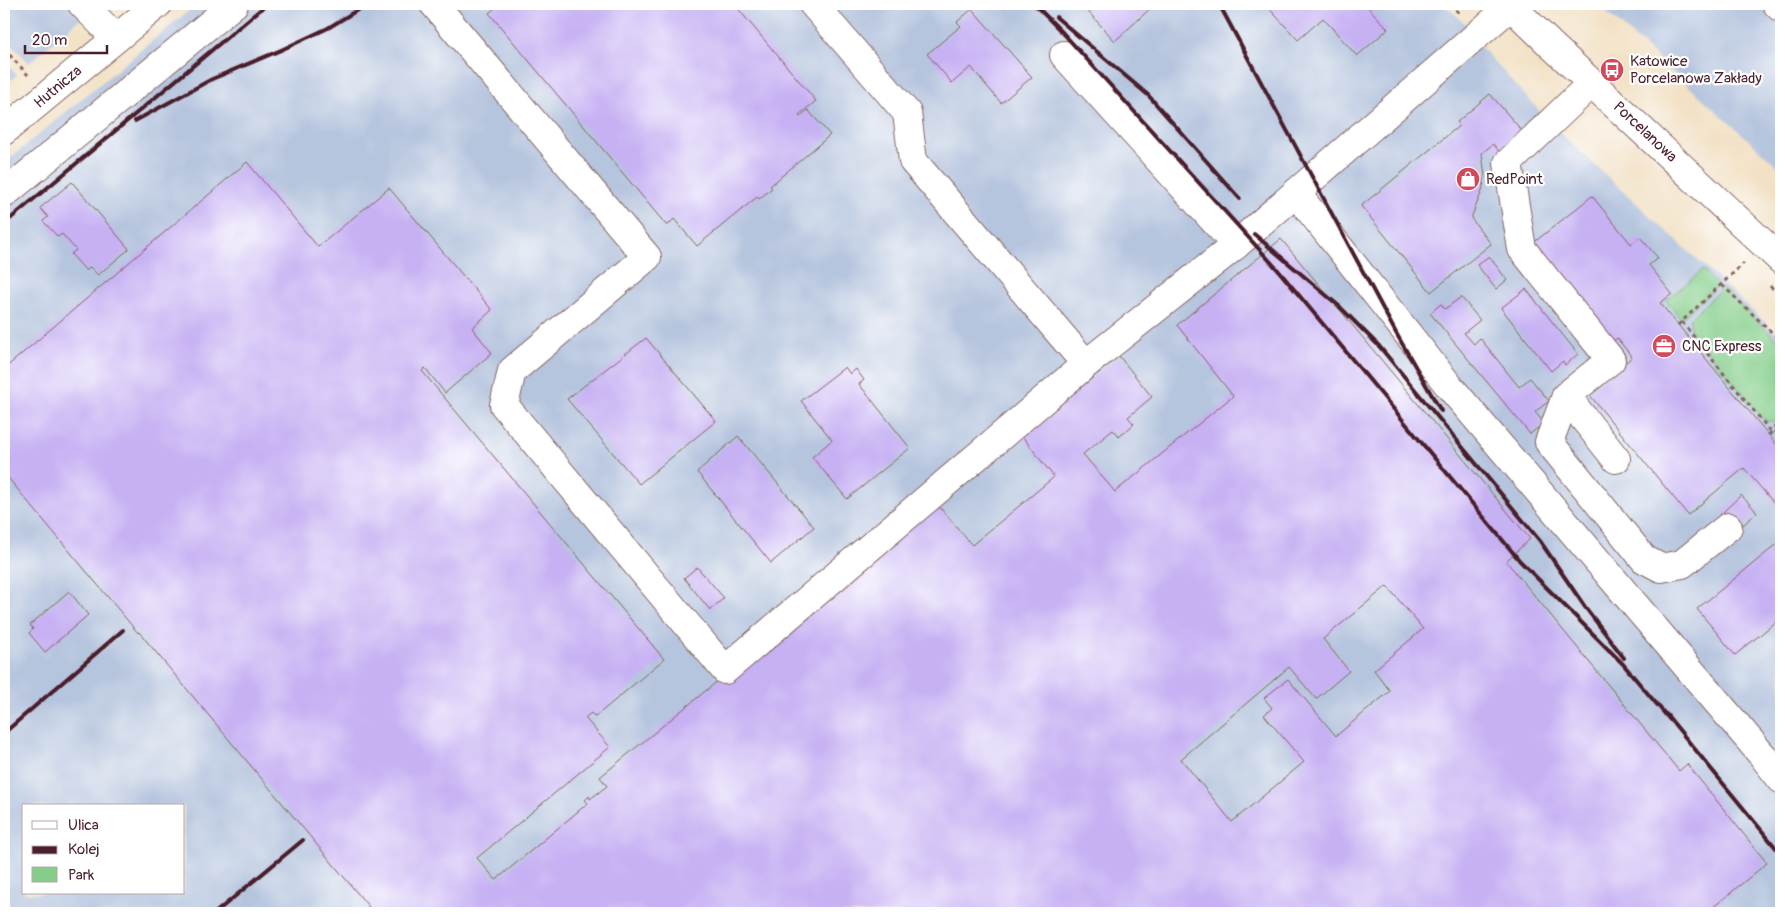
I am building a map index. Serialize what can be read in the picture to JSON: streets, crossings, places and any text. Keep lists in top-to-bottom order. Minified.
{"streets":{"street":["Hutnicza","Porcelanowa"]},"places":{"bus stop":["Katowice Porcelanowa Zakłady"],"shop":["RedPoint"],"office":["CNC Express"]},"legend":["Ulica","Kolej","Park"],"scale_bar":"20 m"}
